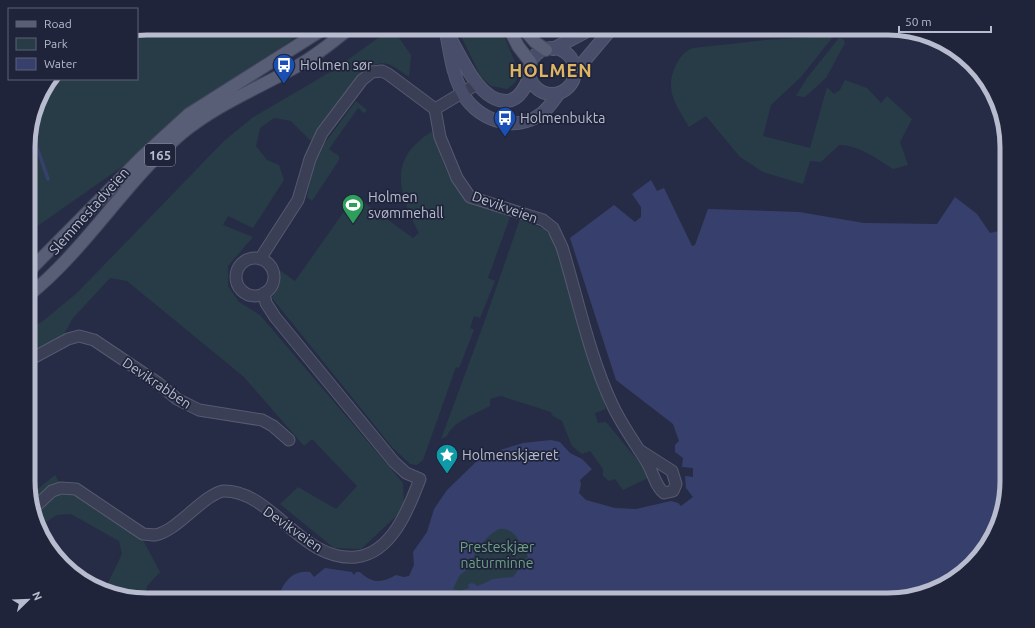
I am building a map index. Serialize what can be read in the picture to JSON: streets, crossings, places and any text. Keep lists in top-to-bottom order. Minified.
{"streets":{"main road":["165","Slemmestadveien"],"street":["Devikveien","Devikrabben"]},"districts":["HOLMEN"],"parks":["Presteskjær naturminne"],"places":{"bus stop":["Holmen sør","Holmenbukta"],"sports":["Holmen svømmehall"],"place":["Holmenskjæret"]},"legend":["Road","Park","Water"],"scale_bar":"50 m","north":"top right"}
